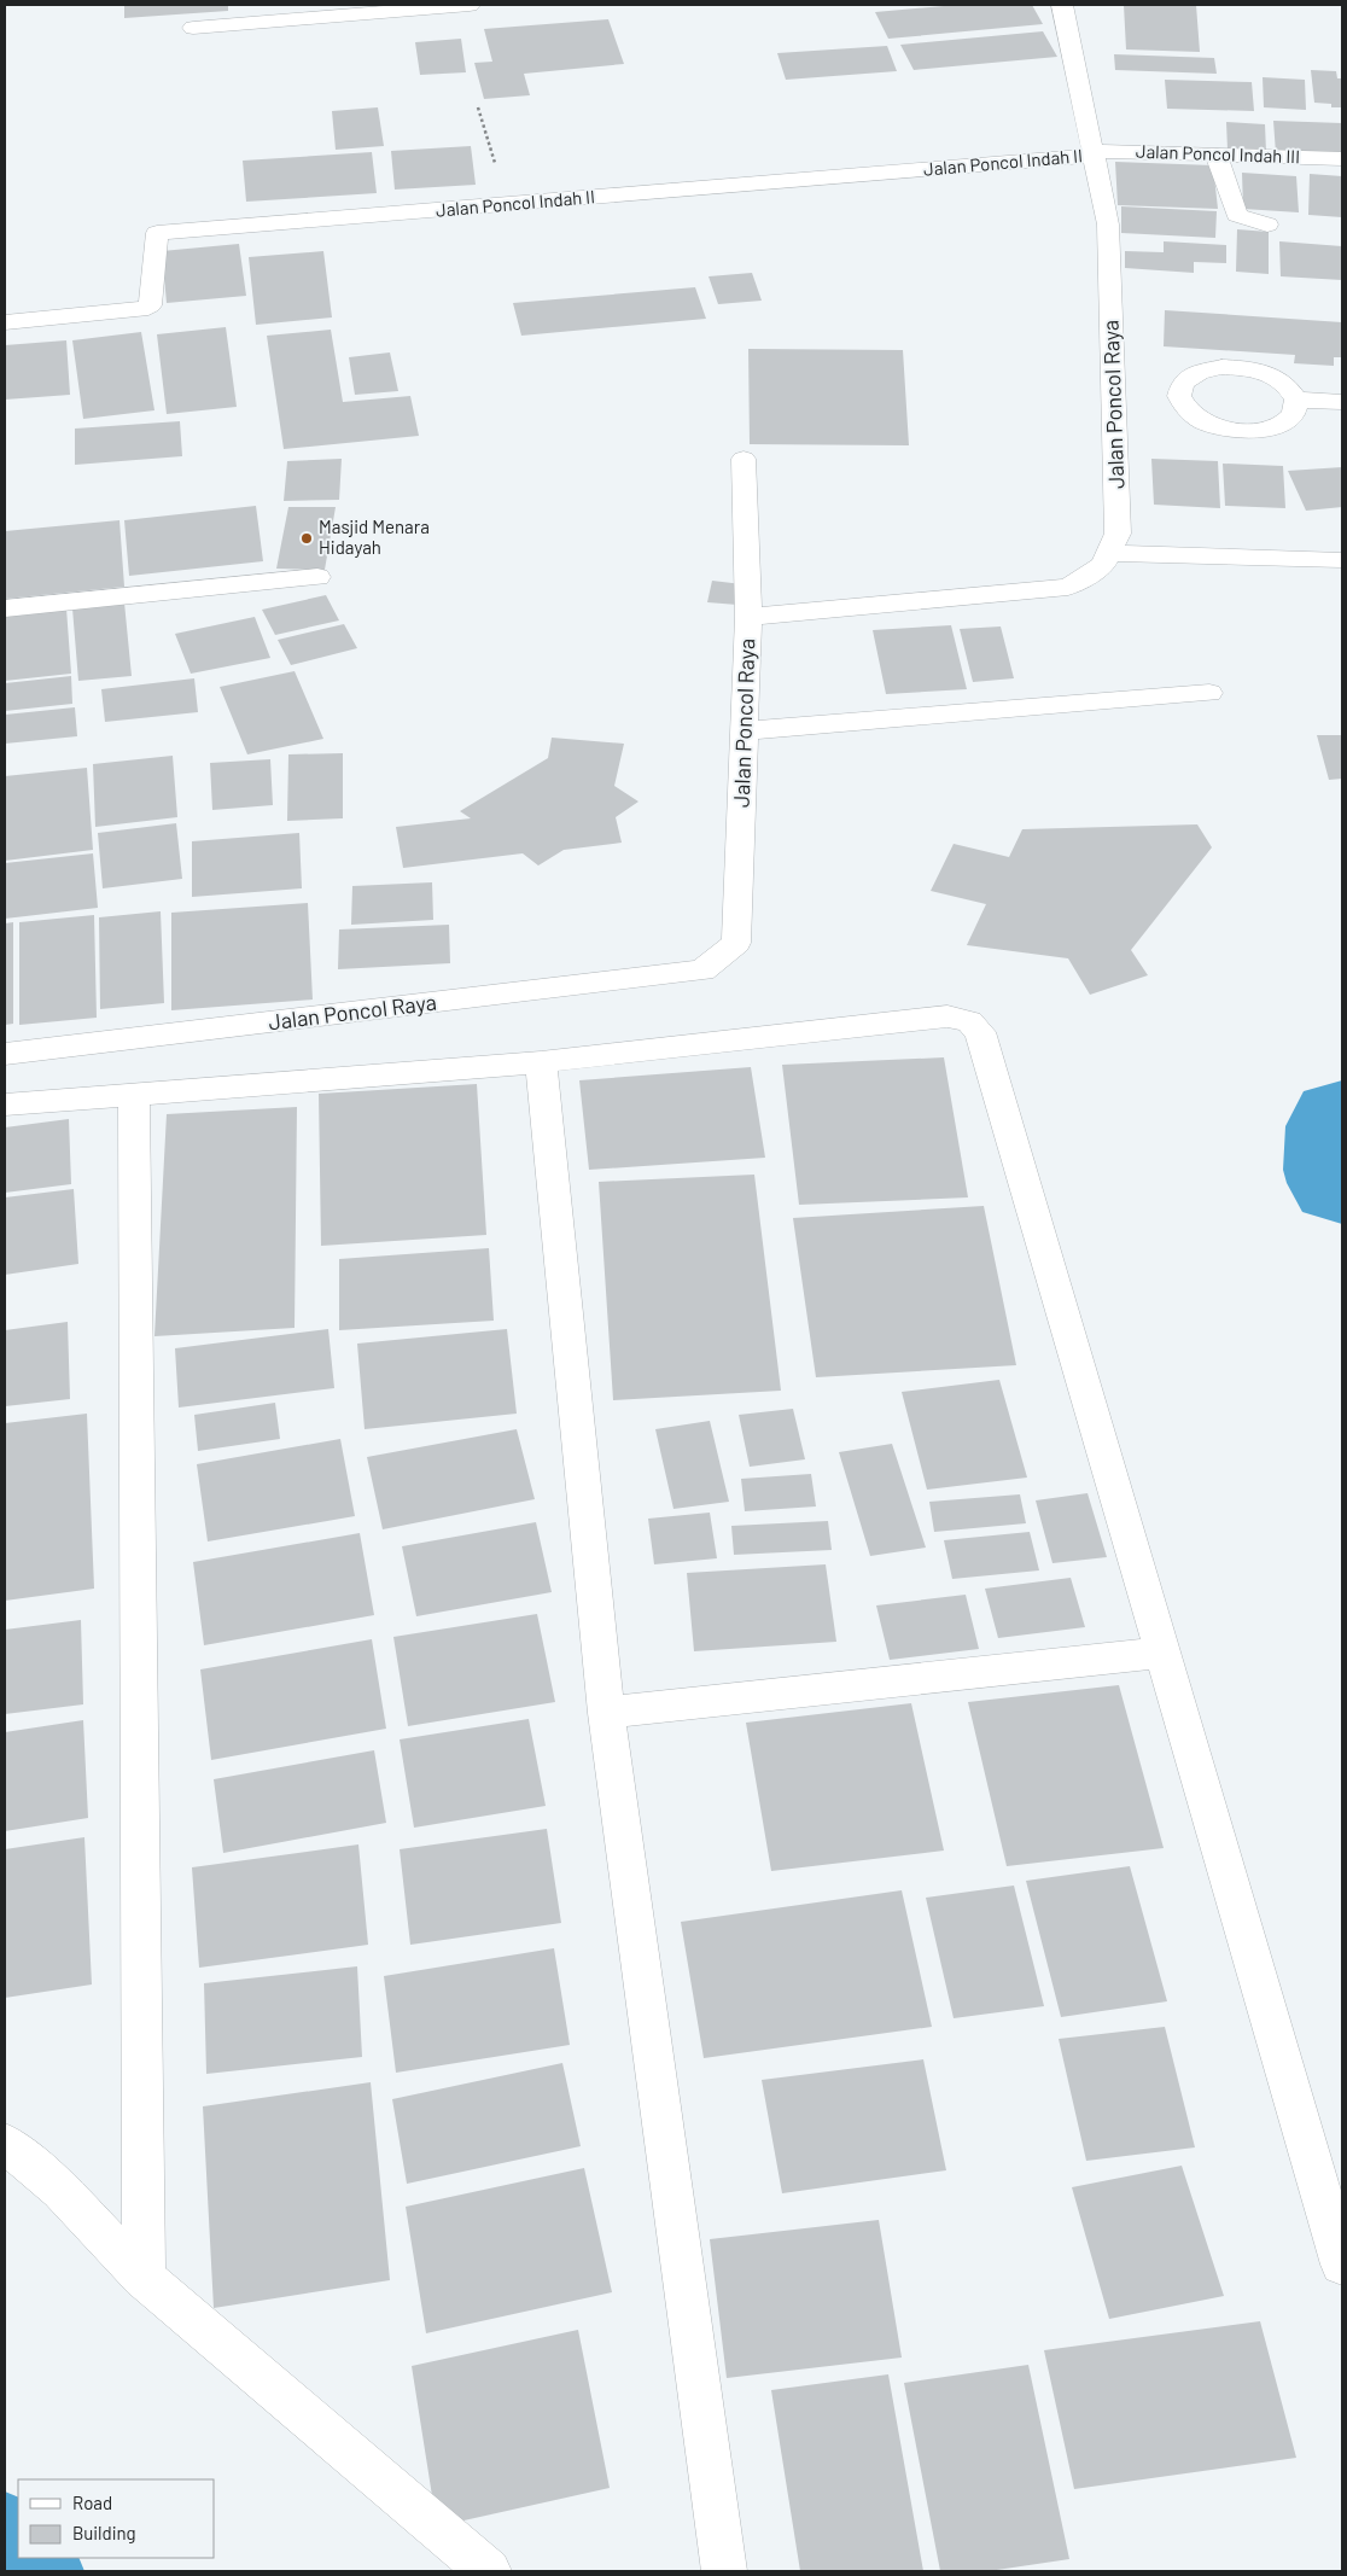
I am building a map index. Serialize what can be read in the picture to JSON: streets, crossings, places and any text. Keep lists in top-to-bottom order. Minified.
{"streets":{"street":["Jalan Poncol Indah III","Jalan Poncol Indah II","Jalan Poncol Raya"]},"crossings":[["Jalan Poncol Indah III","Jalan Poncol Indah II"],["Jalan Poncol Indah III","Jalan Poncol Raya"],["Jalan Poncol Indah II","Jalan Poncol Raya"]],"places":["Masjid Menara Hidayah"],"legend":["Road","Building"]}
